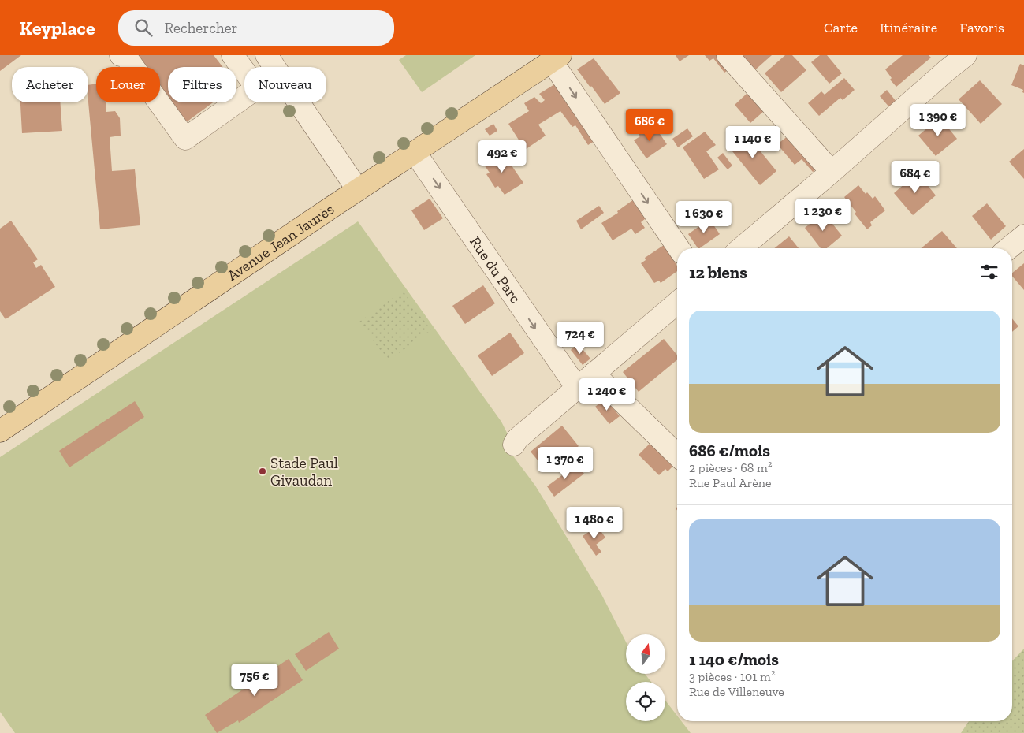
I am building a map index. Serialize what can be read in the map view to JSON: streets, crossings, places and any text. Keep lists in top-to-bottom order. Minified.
{"streets":{"main road":["Avenue Jean Jaurès"],"street":["Rue du Parc"]},"crossings":[["Avenue Jean Jaurès","Rue du Parc"]],"places":["Stade Paul Givaudan"],"north":"top","page":{"header":"Keyplace","search":"Rechercher","nav":["Carte","Itinéraire","Favoris"],"chip":["Acheter","Louer","Filtres","Nouveau"],"price":["1 390 €","686 €","1 140 €","492 €","684 €","1 230 €","1 630 €","724 €","1 240 €","1 370 €","1 480 €","756 €"],"heading":"12 biens","list":[{"name":"686 €/mois","note":"2 pièces · 68 m² · Rue Paul Arène"},{"name":"1 140 €/mois","note":"3 pièces · 101 m² · Rue de Villeneuve"}]}}
